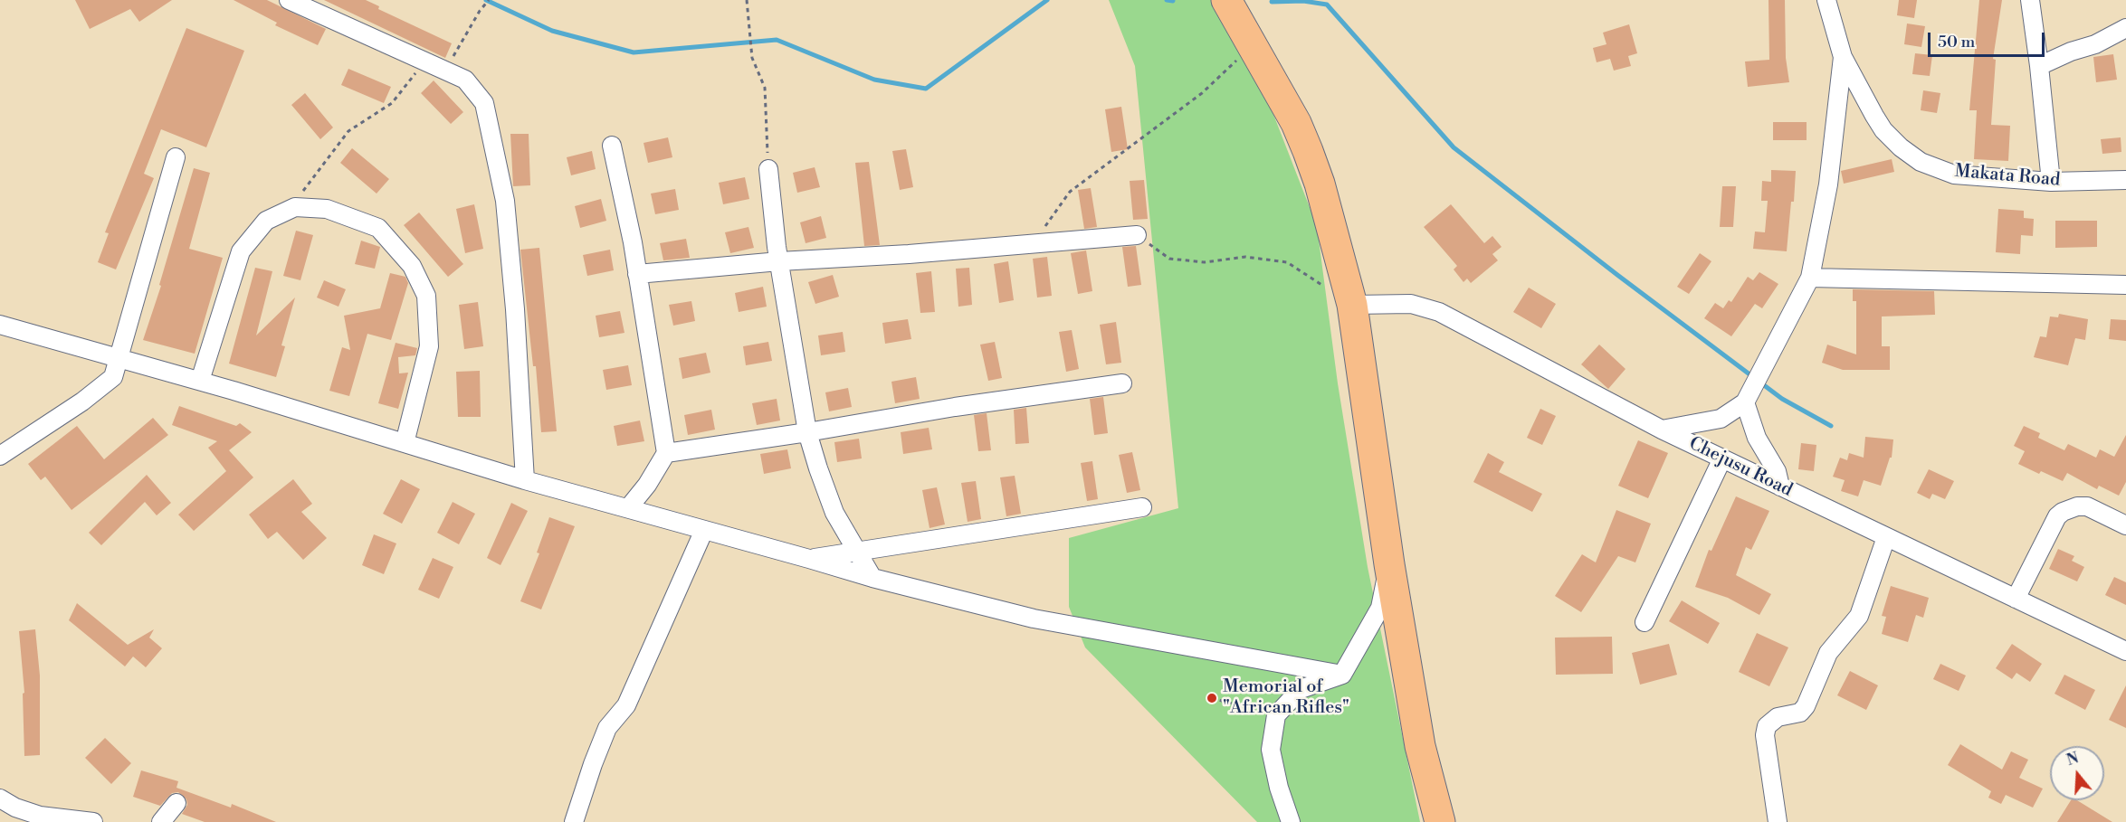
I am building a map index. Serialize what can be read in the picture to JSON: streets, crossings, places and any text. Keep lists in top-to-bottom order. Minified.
{"streets":{"street":["Makata Road","Chejusu Road"]},"places":["Memorial of \"African Rifles\""],"scale_bar":"50 m","north":"top"}
